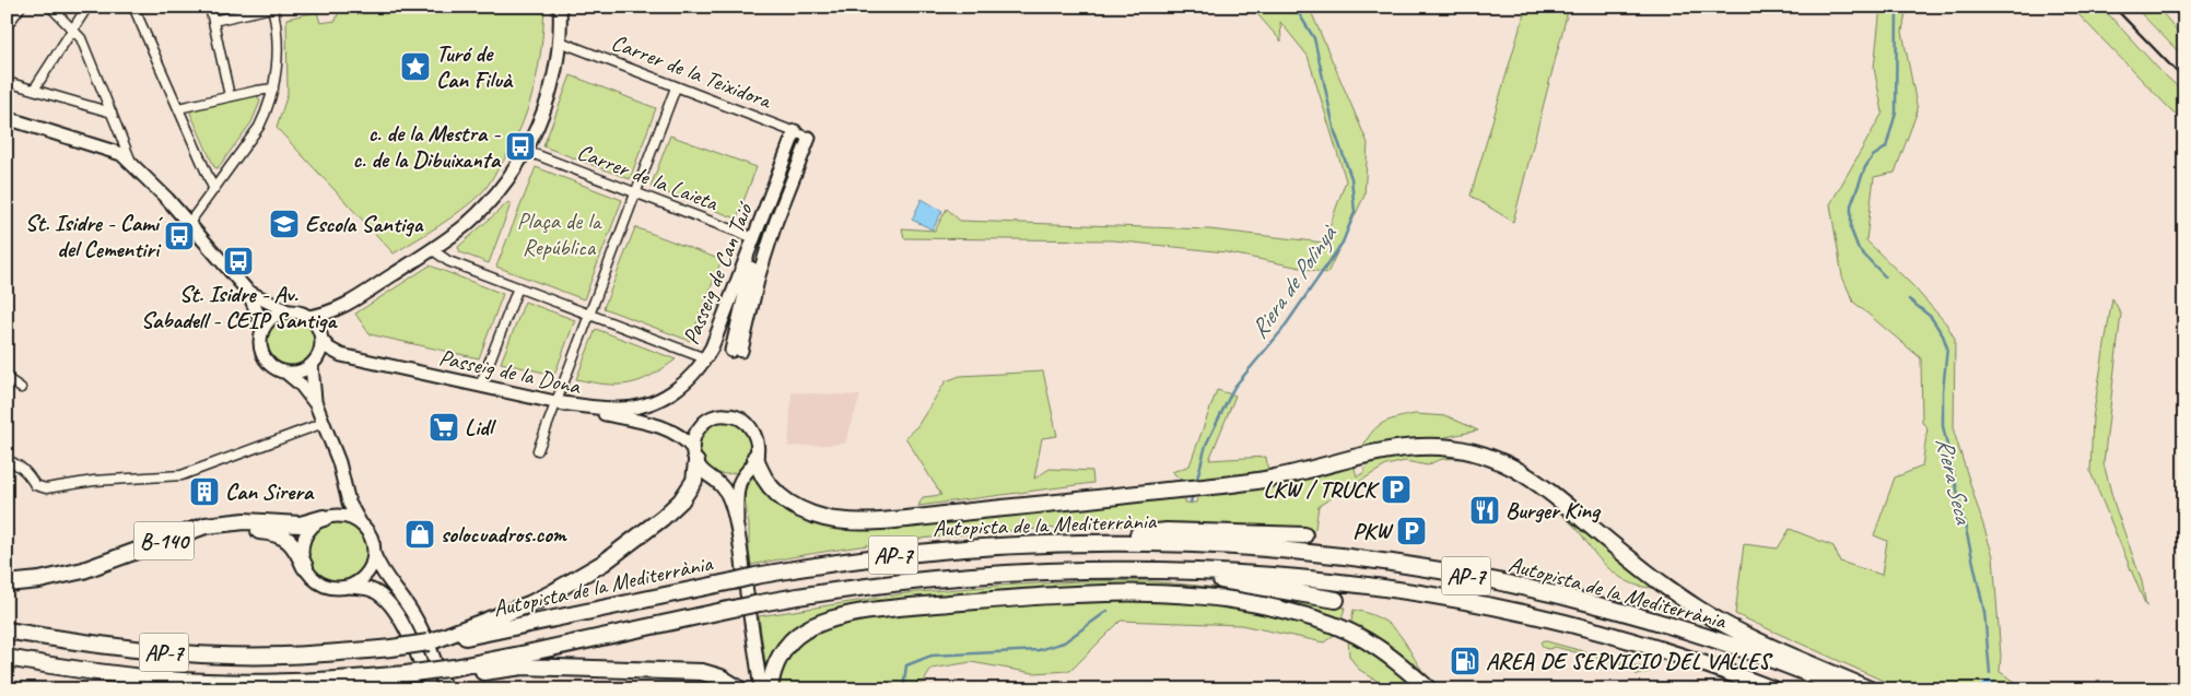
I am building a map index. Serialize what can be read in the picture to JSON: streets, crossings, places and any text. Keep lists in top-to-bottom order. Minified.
{"streets":{"highway":["Autopista de la Mediterrània","B-140","AP-7"],"main road":["Passeig de Can Taió","Passeig de la Dona"],"street":["Carrer de la Teixidora","Carrer de la Laieta"]},"crossings":[["Carrer de la Teixidora","Passeig de Can Taió"],["Carrer de la Laieta","Passeig de Can Taió"],["Passeig de Can Taió","Passeig de la Dona"]],"water":["Riera de Polinyà","Riera Seca"],"parks":["Plaça de la República"],"places":{"place":["Turó de Can Filuà"],"bus stop":["c. de la Mestra - c. de la Dibuixanta","St. Isidre - Camí del Cementiri","St. Isidre - Av. Sabadell - CEIP Santiga"],"school or university":["Escola Santiga"],"supermarket":["Lidl"],"parking":["LKW / TRUCK","PKW"],"building":["Can Sirera"],"restaurant":["Burger King"],"shop":["solocuadros.com"],"fuel station":["AREA DE SERVICIO DEL VALLES"]}}
